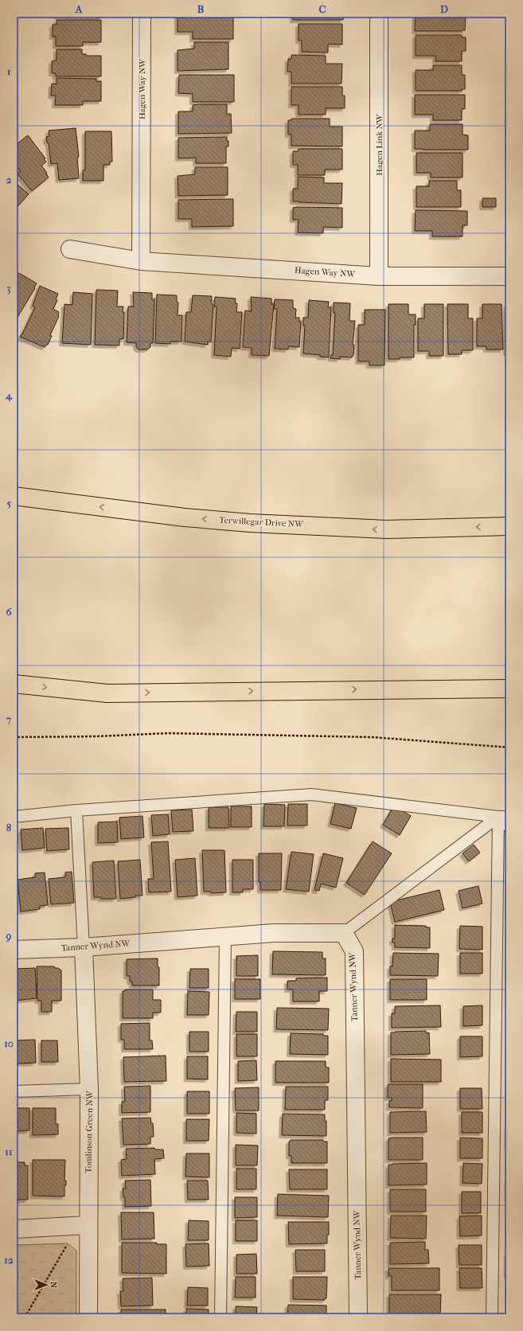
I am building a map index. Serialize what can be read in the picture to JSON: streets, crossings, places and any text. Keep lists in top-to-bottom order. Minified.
{"streets":{"main road":["Terwillegar Drive NW"],"street":["Hagen Way NW","Hagen Link NW","Tanner Wynd NW","Tomlinson Green NW"]},"crossings":[["Hagen Way NW","Hagen Link NW"],["Tanner Wynd NW","Tomlinson Green NW"]],"one_way":["Terwillegar Drive NW"],"north":"right","grid":{"columns":["A","B","C","D"],"rows":["1","2","3","4","5","6","7","8","9","10","11","12"]}}
